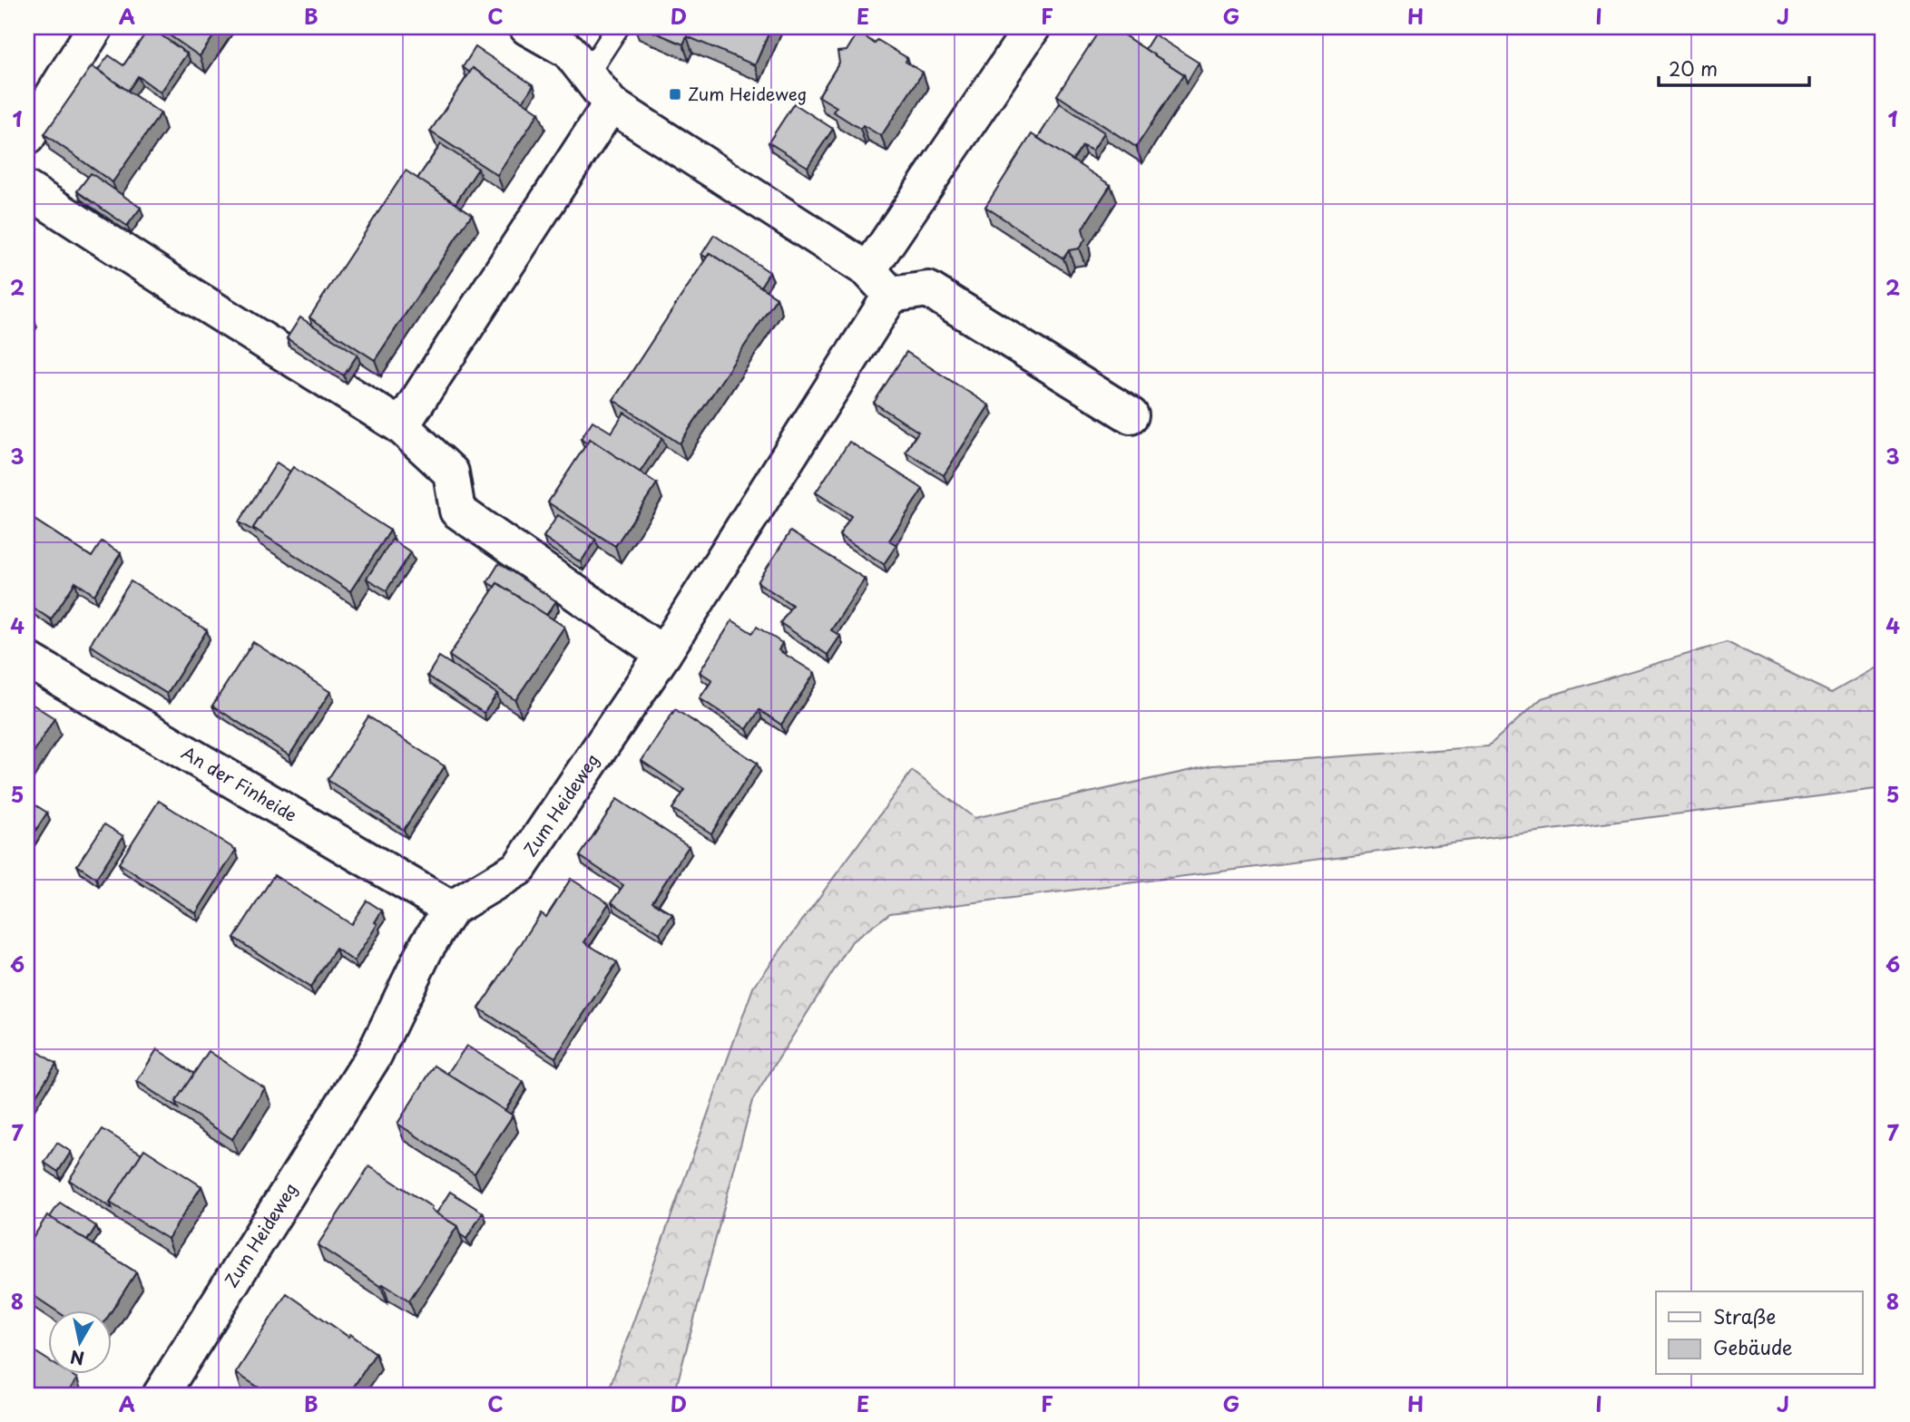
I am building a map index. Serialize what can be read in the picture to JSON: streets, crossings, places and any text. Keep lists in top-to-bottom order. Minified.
{"streets":{"street":["An der Finheide","Zum Heideweg"]},"crossings":[["An der Finheide","Zum Heideweg"]],"places":{"transit":["Zum Heideweg"]},"legend":["Straße","Gebäude"],"scale_bar":"20 m","north":"bottom","grid":{"columns":["A","B","C","D","E","F","G","H","I","J"],"rows":["1","2","3","4","5","6","7","8"]}}
